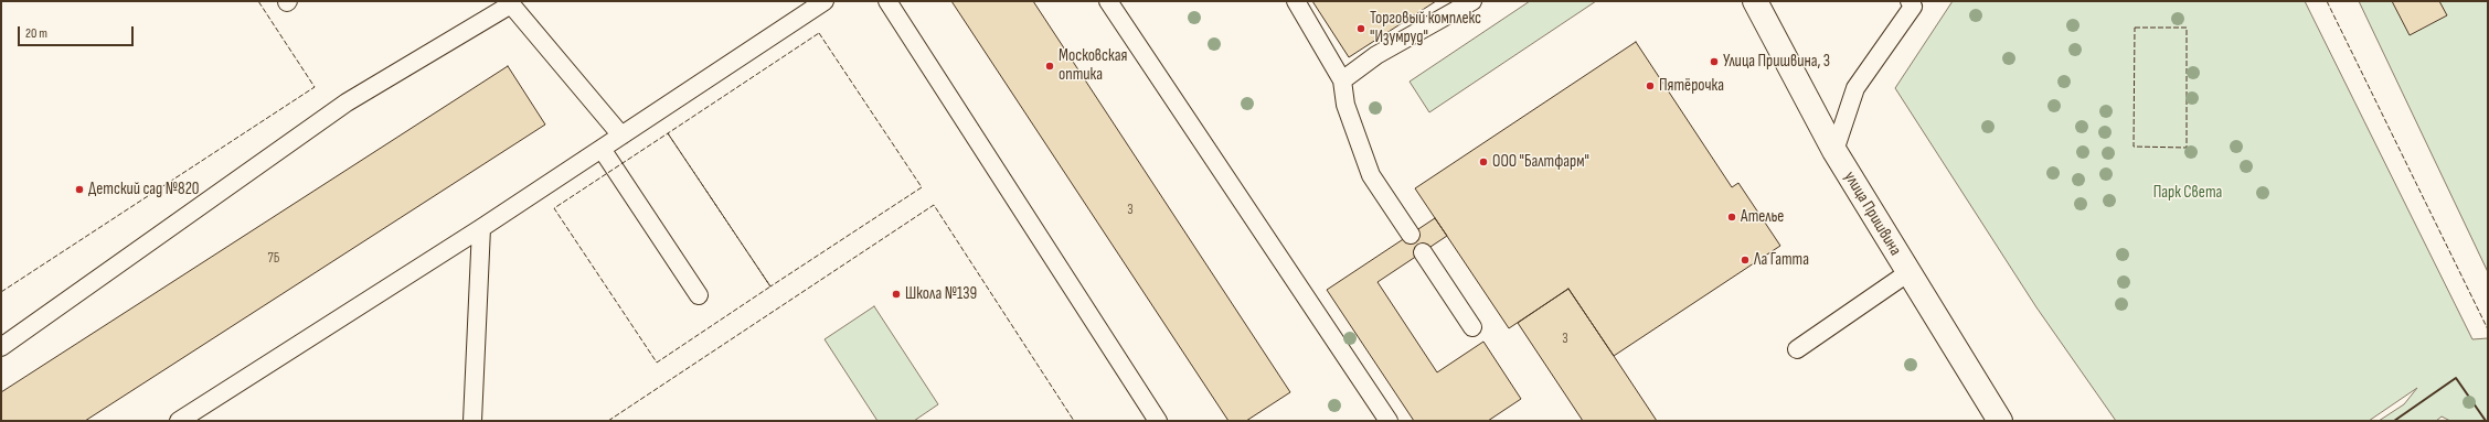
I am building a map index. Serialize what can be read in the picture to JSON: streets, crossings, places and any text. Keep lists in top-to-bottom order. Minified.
{"streets":{"street":["улица Пришвина"]},"parks":["Парк Света"],"places":["Торговый комплекс \"Изумруд\"","Улица Пришвина, 3","Московская оптика","Пятёрочка","ООО \"Балтфарм\"","Детский сад №820","Ателье","Ла Гатта","Школа №139"],"house_numbers":["3","7Б","3"],"scale_bar":"20 m"}
